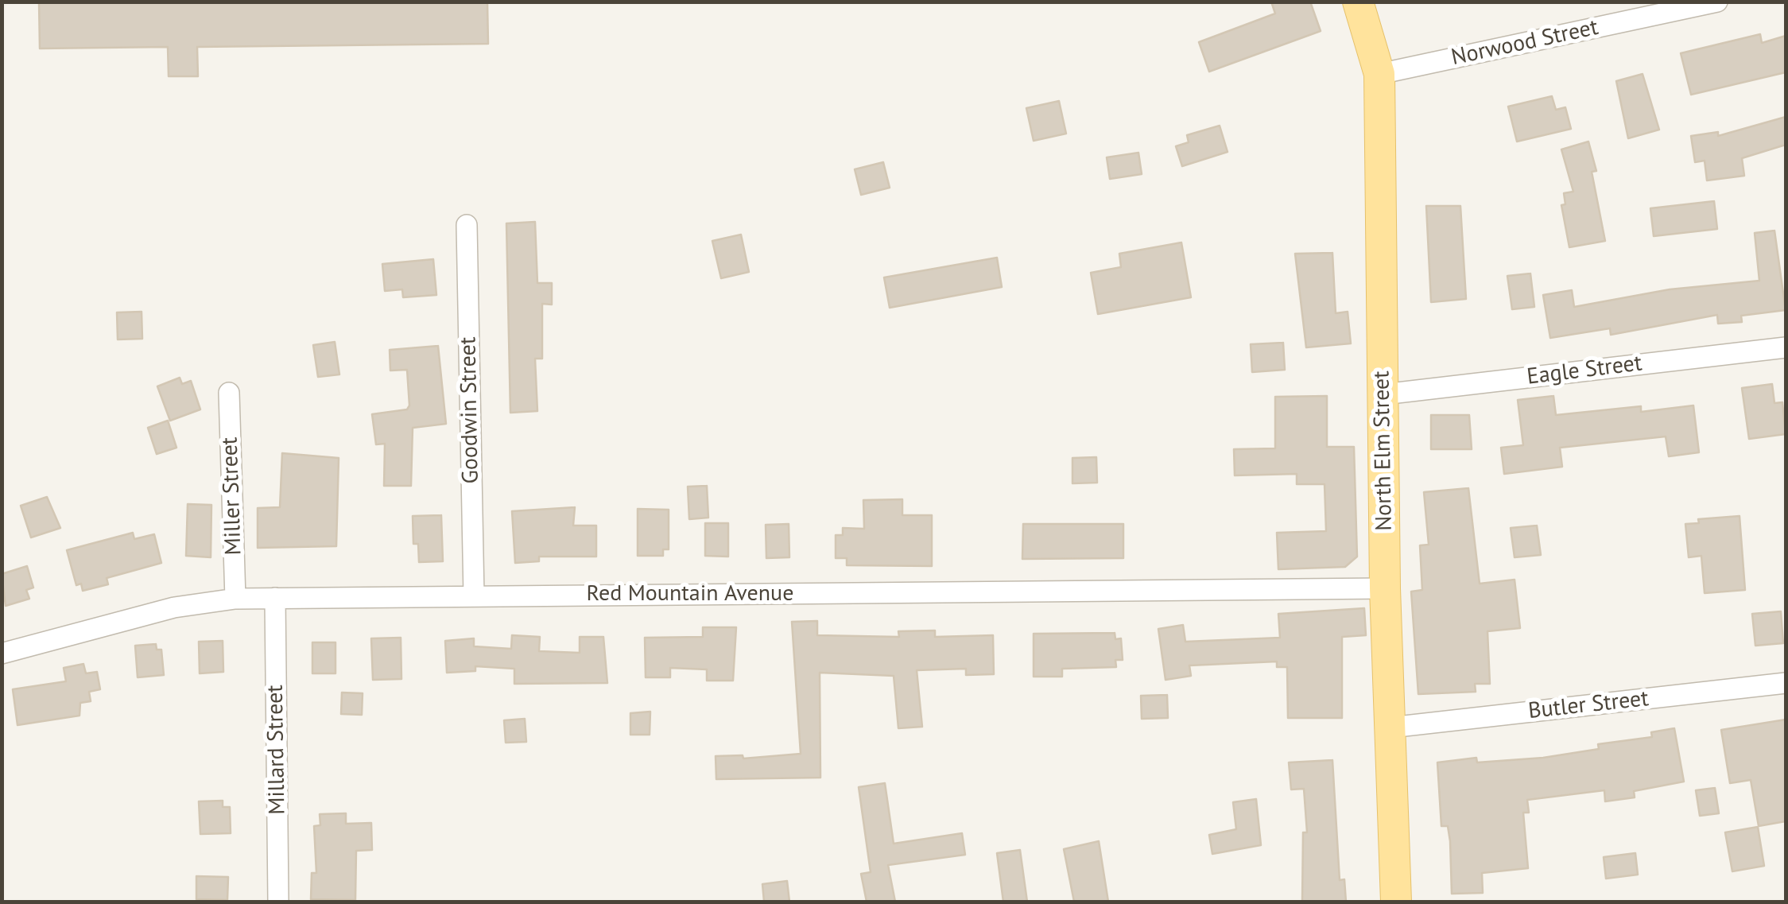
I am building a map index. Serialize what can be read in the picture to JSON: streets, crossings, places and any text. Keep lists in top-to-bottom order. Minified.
{"streets":{"main road":["North Elm Street"],"street":["Norwood Street","Eagle Street","Goodwin Street","Miller Street","Red Mountain Avenue","Butler Street","Millard Street"]},"crossings":[["Norwood Street","North Elm Street"],["Eagle Street","North Elm Street"],["Goodwin Street","Red Mountain Avenue"],["North Elm Street","Red Mountain Avenue"],["North Elm Street","Butler Street"],["Miller Street","Red Mountain Avenue"],["Red Mountain Avenue","Millard Street"]]}
